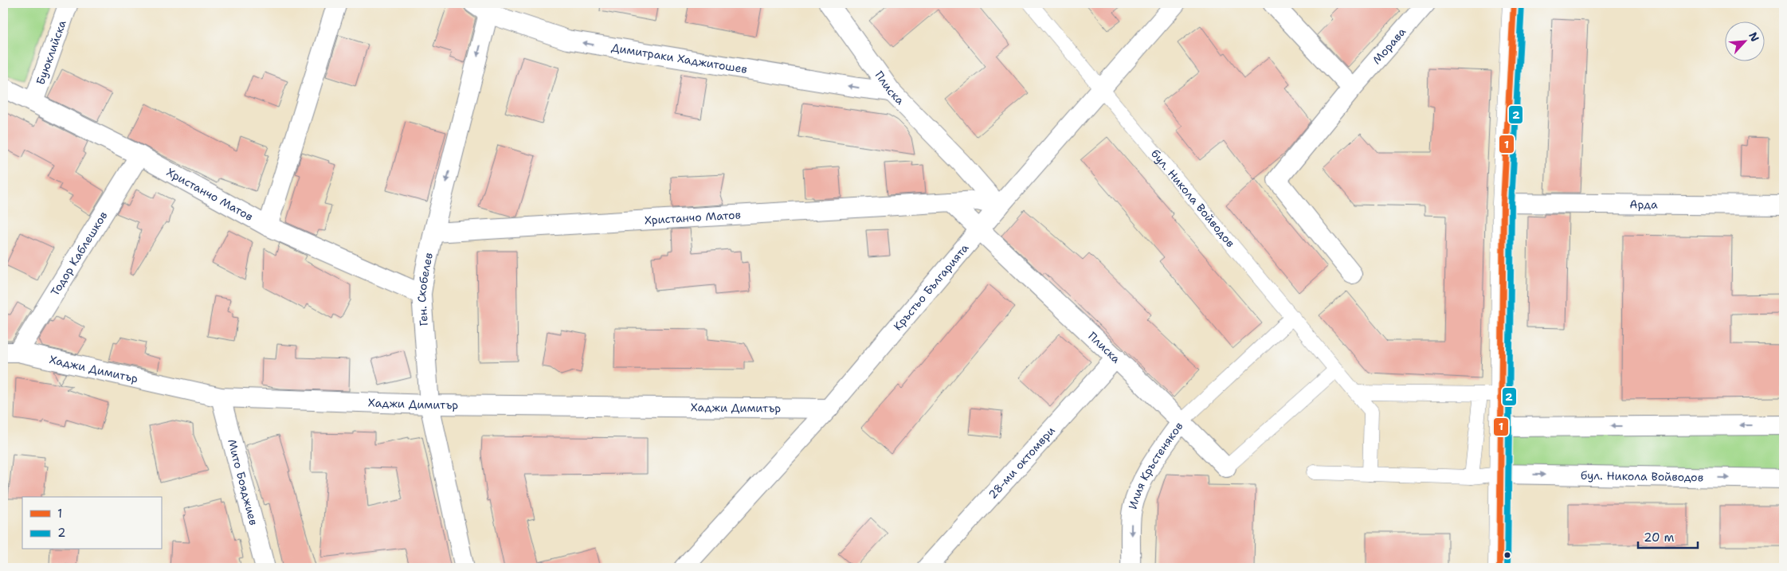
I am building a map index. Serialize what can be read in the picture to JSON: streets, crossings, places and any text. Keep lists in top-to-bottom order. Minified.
{"streets":{"street":["Морава","Буюклийска","Димитраки Хаджитошев","Плиска","Христанчо Матов","бул. Никола Войводов","Арда","Тодор Каблешков","Кръстьо Българията","Ген. Скобелев","Хаджи Димитър","28-ми октомври","Илия Кръстеняков","Мито Бояджиев"]},"crossings":[["Буюклийска","Христанчо Матов"],["Димитраки Хаджитошев","Плиска"],["Димитраки Хаджитошев","Ген. Скобелев"],["Плиска","Христанчо Матов"],["Плиска","Кръстьо Българията"],["Плиска","28-ми октомври"],["Плиска","Илия Кръстеняков"],["Христанчо Матов","Тодор Каблешков"],["Христанчо Матов","Кръстьо Българията"],["Христанчо Матов","Ген. Скобелев"],["бул. Никола Войводов","Кръстьо Българията"],["бул. Никола Войводов","Илия Кръстеняков"],["Тодор Каблешков","Хаджи Димитър"],["Кръстьо Българията","Хаджи Димитър"],["Ген. Скобелев","Хаджи Димитър"],["Хаджи Димитър","Мито Бояджиев"]],"one_way":["Димитраки Хаджитошев","Илия Кръстеняков"],"lines":["transit line 1","transit line 2"],"legend":["1","2"],"scale_bar":"20 m","north":"top right"}
